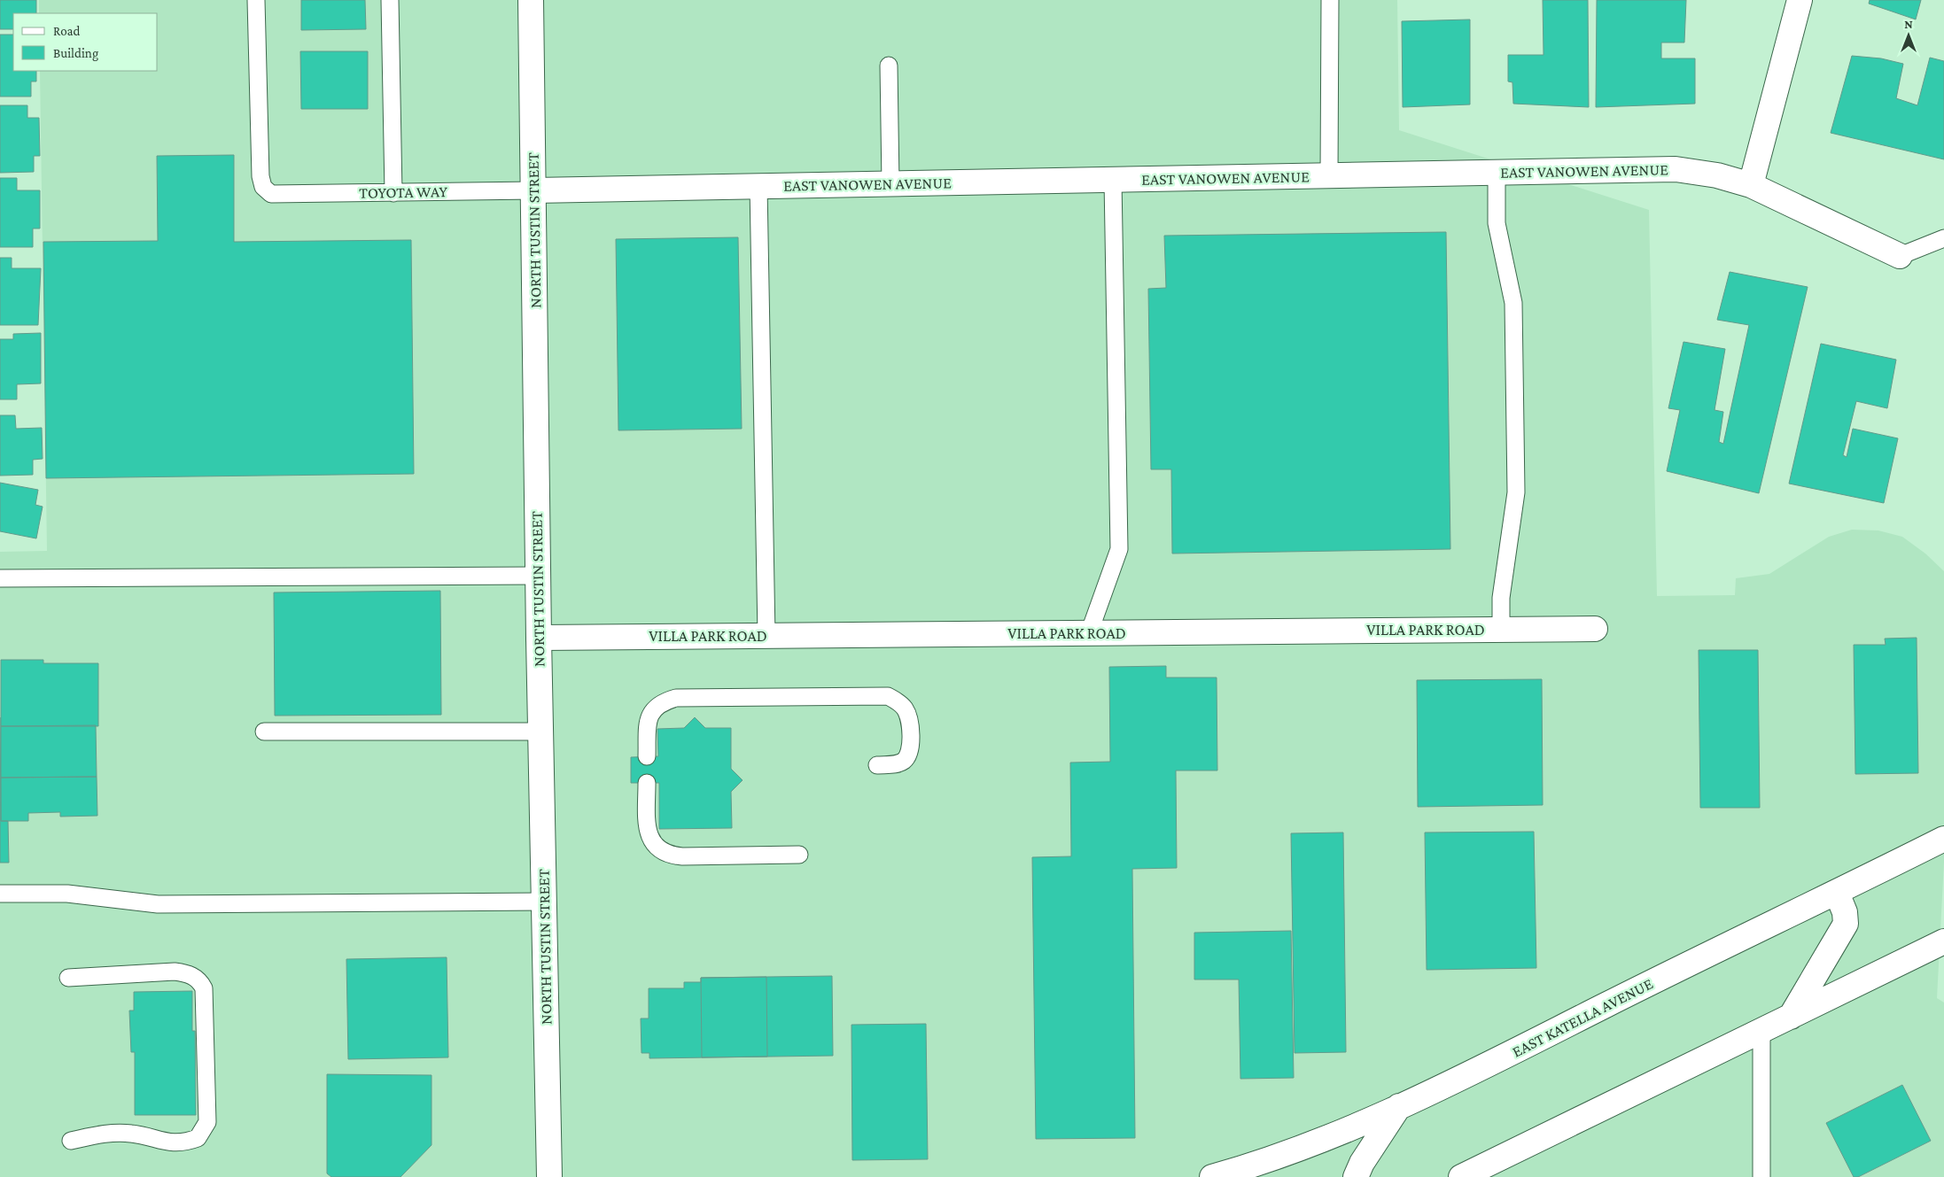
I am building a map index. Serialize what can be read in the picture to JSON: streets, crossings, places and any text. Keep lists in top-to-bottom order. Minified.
{"streets":{"main road":["EAST VANOWEN AVENUE","NORTH TUSTIN STREET","VILLA PARK ROAD","EAST KATELLA AVENUE"],"lane":["TOYOTA WAY"]},"crossings":[["EAST VANOWEN AVENUE","TOYOTA WAY"],["EAST VANOWEN AVENUE","NORTH TUSTIN STREET"],["TOYOTA WAY","NORTH TUSTIN STREET"],["NORTH TUSTIN STREET","VILLA PARK ROAD"]],"legend":["Road","Building"],"north":"top"}
